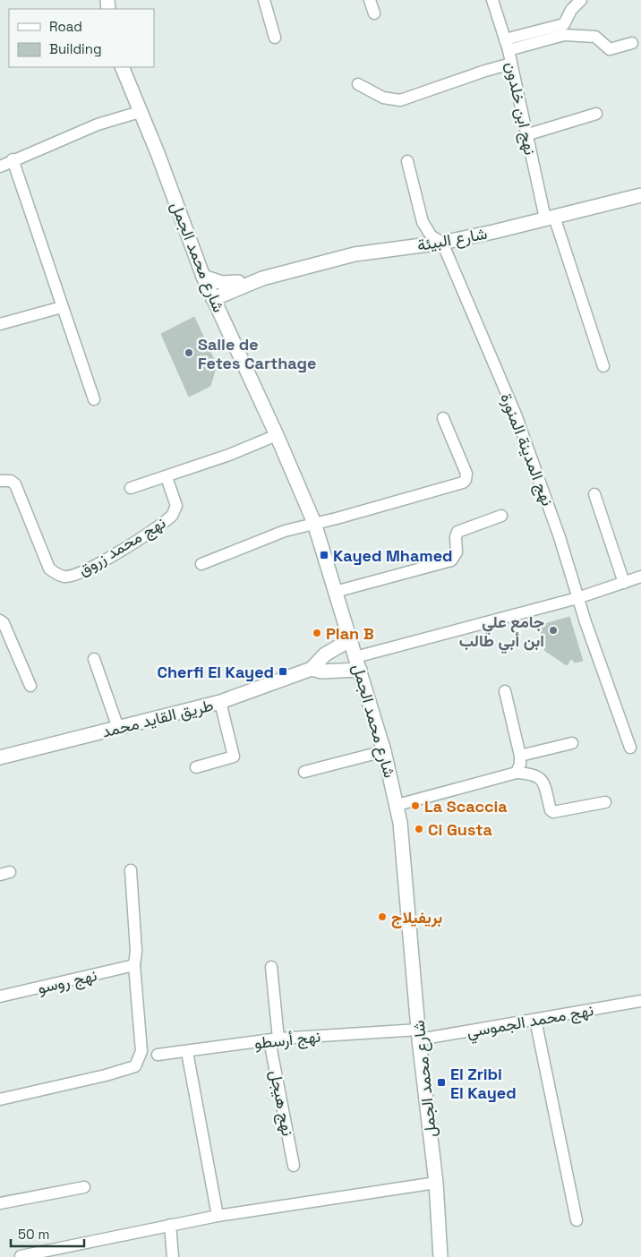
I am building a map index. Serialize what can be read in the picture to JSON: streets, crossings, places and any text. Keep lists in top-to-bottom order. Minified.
{"streets":{"street":["نهج ابن خلدون","شارع البيئة","شارع محمد الجمل","نهج المدينة المنورة","نهج محمد زروق","طريق القايد محمد","نهج روسو","نهج محمد الجموسي","نهج أرسطو","نهج هيجل"]},"crossings":[["نهج ابن خلدون","شارع البيئة"],["شارع البيئة","شارع محمد الجمل"],["شارع البيئة","نهج المدينة المنورة"],["شارع محمد الجمل","طريق القايد محمد"],["شارع محمد الجمل","نهج محمد الجموسي"],["شارع محمد الجمل","نهج أرسطو"],["نهج محمد الجموسي","نهج أرسطو"],["نهج أرسطو","نهج هيجل"]],"places":{"other":["Salle de Fetes Carthage","جامع علي ابن أبي طالب","Plan B","La Scaccia","Ci Gusta","بريفيلاج"],"transit":["Kayed Mhamed","Cherfi El Kayed","El Zribi El Kayed"]},"legend":["Road","Building"],"scale_bar":"50 m"}
